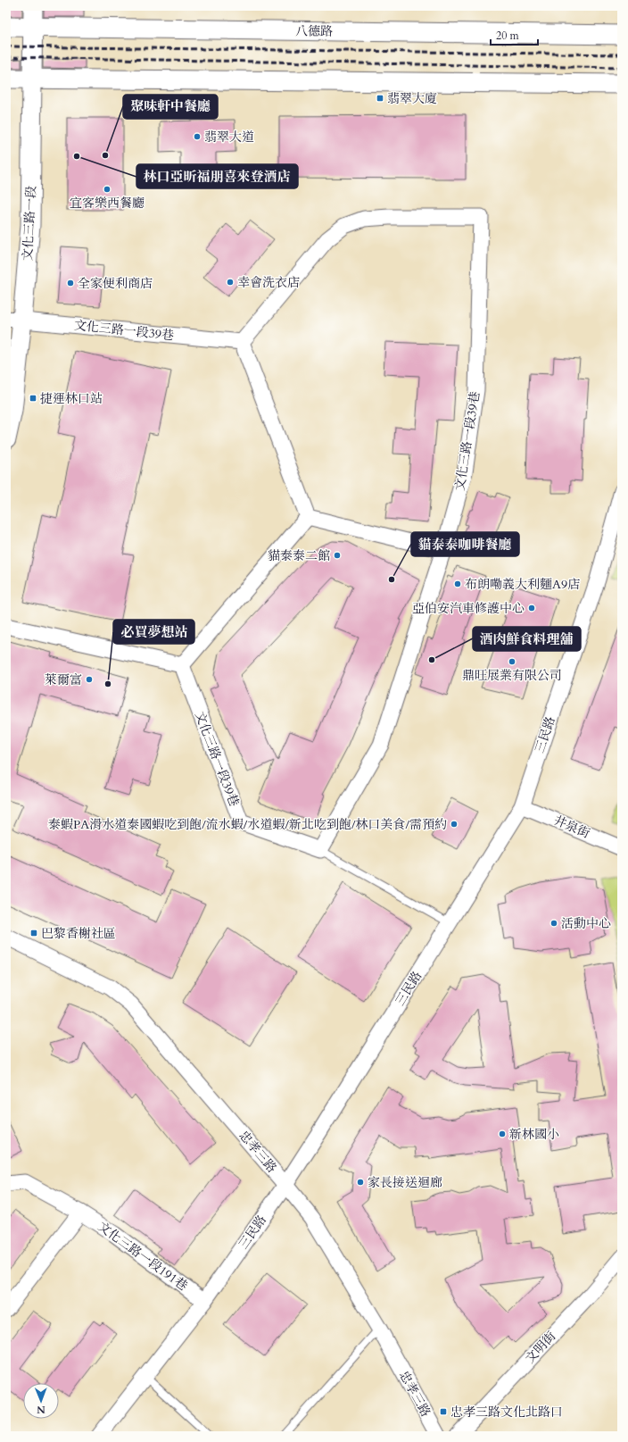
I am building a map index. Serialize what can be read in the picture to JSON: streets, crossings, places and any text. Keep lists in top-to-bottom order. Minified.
{"streets":{"street":["八德路","文化三路一段","文化三路一段39巷","三民路","井泉街","忠孝三路","文化三路一段191巷","文明街"]},"crossings":[["八德路","文化三路一段"],["文化三路一段","文化三路一段39巷"],["三民路","井泉街"],["三民路","忠孝三路"],["三民路","文化三路一段191巷"]],"places":{"transit":["翡翠大廈","捷運林口站","巴黎香榭社區","忠孝三路文化北路口"],"other":["翡翠大道","聚味軒中餐廳","林口亞昕福朋喜來登酒店","宜客樂西餐廳","幸會洗衣店","全家便利商店","貓泰泰二館","貓泰泰咖啡餐廳","布朗嘞義大利麵A9店","亞伯安汽車修護中心","酒肉鮮食料理舖","鼎旺展業有限公司","萊爾富","必買夢想站","泰蝦PA滑水道泰國蝦吃到飽/流水蝦/水道蝦/新北吃到飽/林口美食/需預約","活動中心","新林國小","家長接送迴廊"]},"scale_bar":"20 m","north":"bottom"}
